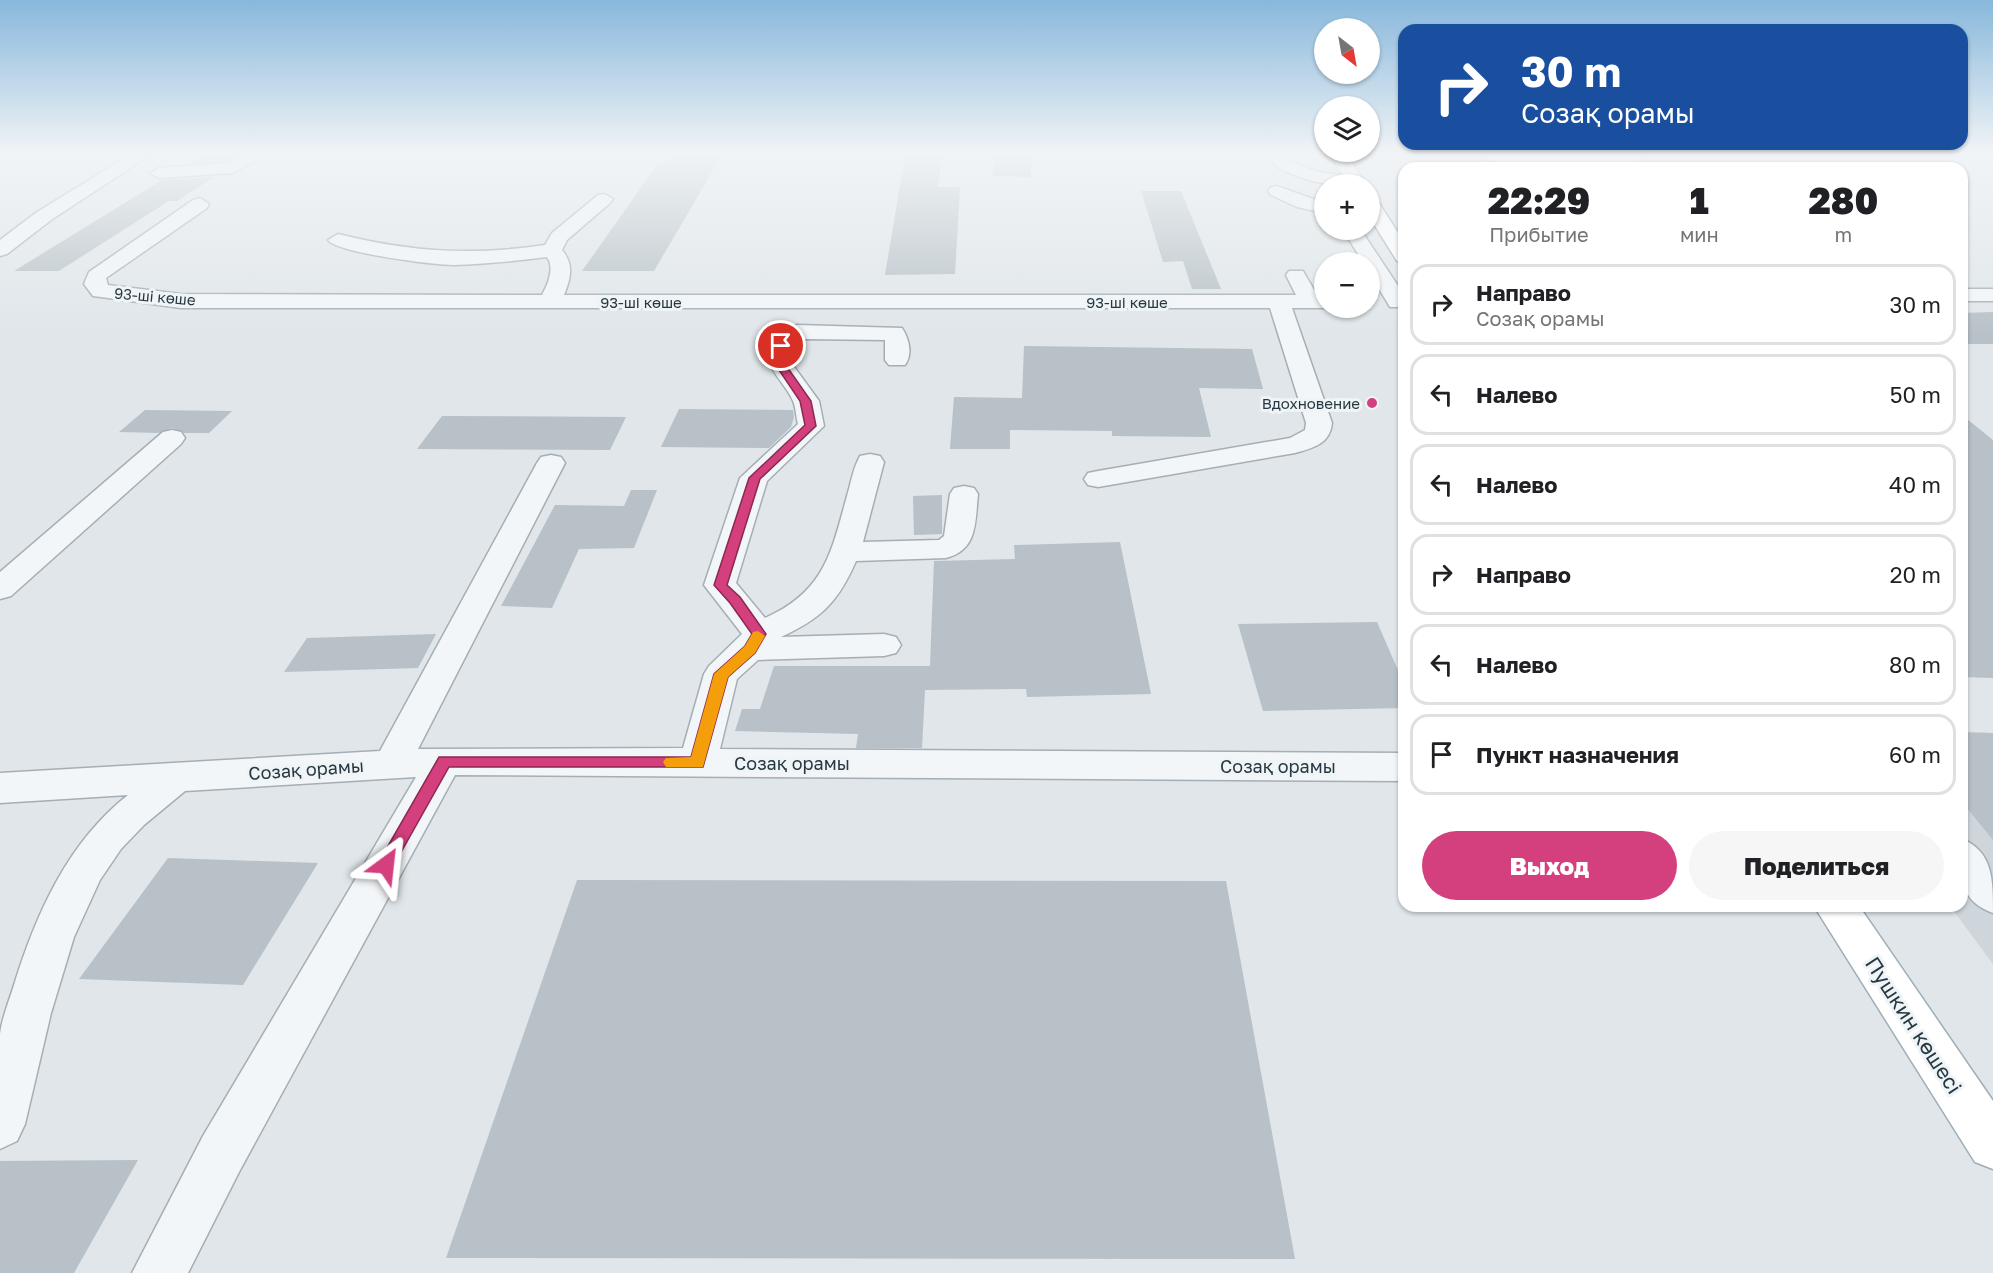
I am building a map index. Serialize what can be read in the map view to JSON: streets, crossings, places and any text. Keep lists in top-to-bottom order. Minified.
{"streets":{"main road":["Пушкин көшесі"],"lane":["93-ші көше","Созақ орамы"]},"places":["Вдохновение"],"north":"bottom right","page":{"map_buttons":["+","−"],"turn":["30 m","Созақ орамы"],"eta":["22:29","Прибытие","1","мин","280","m"],"list":[{"name":"Направо","note":"Созақ орамы","value":"30 m"},{"name":"Налево","value":"50 m"},{"name":"Налево","value":"40 m"},{"name":"Направо","value":"20 m"},{"name":"Налево","value":"80 m"},{"name":"Пункт назначения","value":"60 m"}],"buttons":["Выход","Поделиться"]}}
